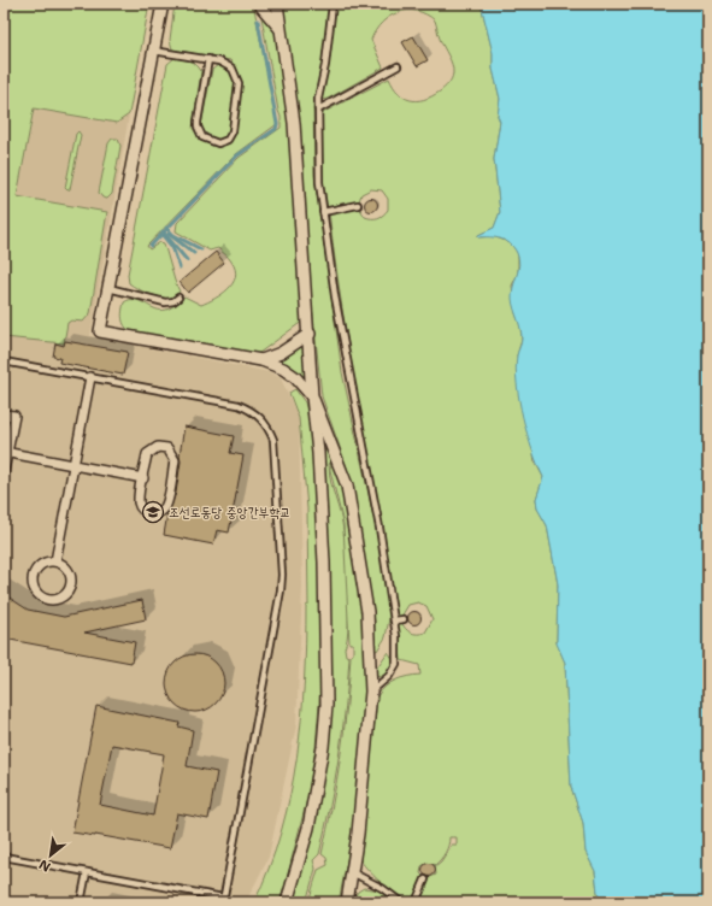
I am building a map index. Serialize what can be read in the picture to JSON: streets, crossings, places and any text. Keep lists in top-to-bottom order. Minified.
{"places":{"school or university":["조선로동당 중앙간부학교"]},"north":"bottom left"}
